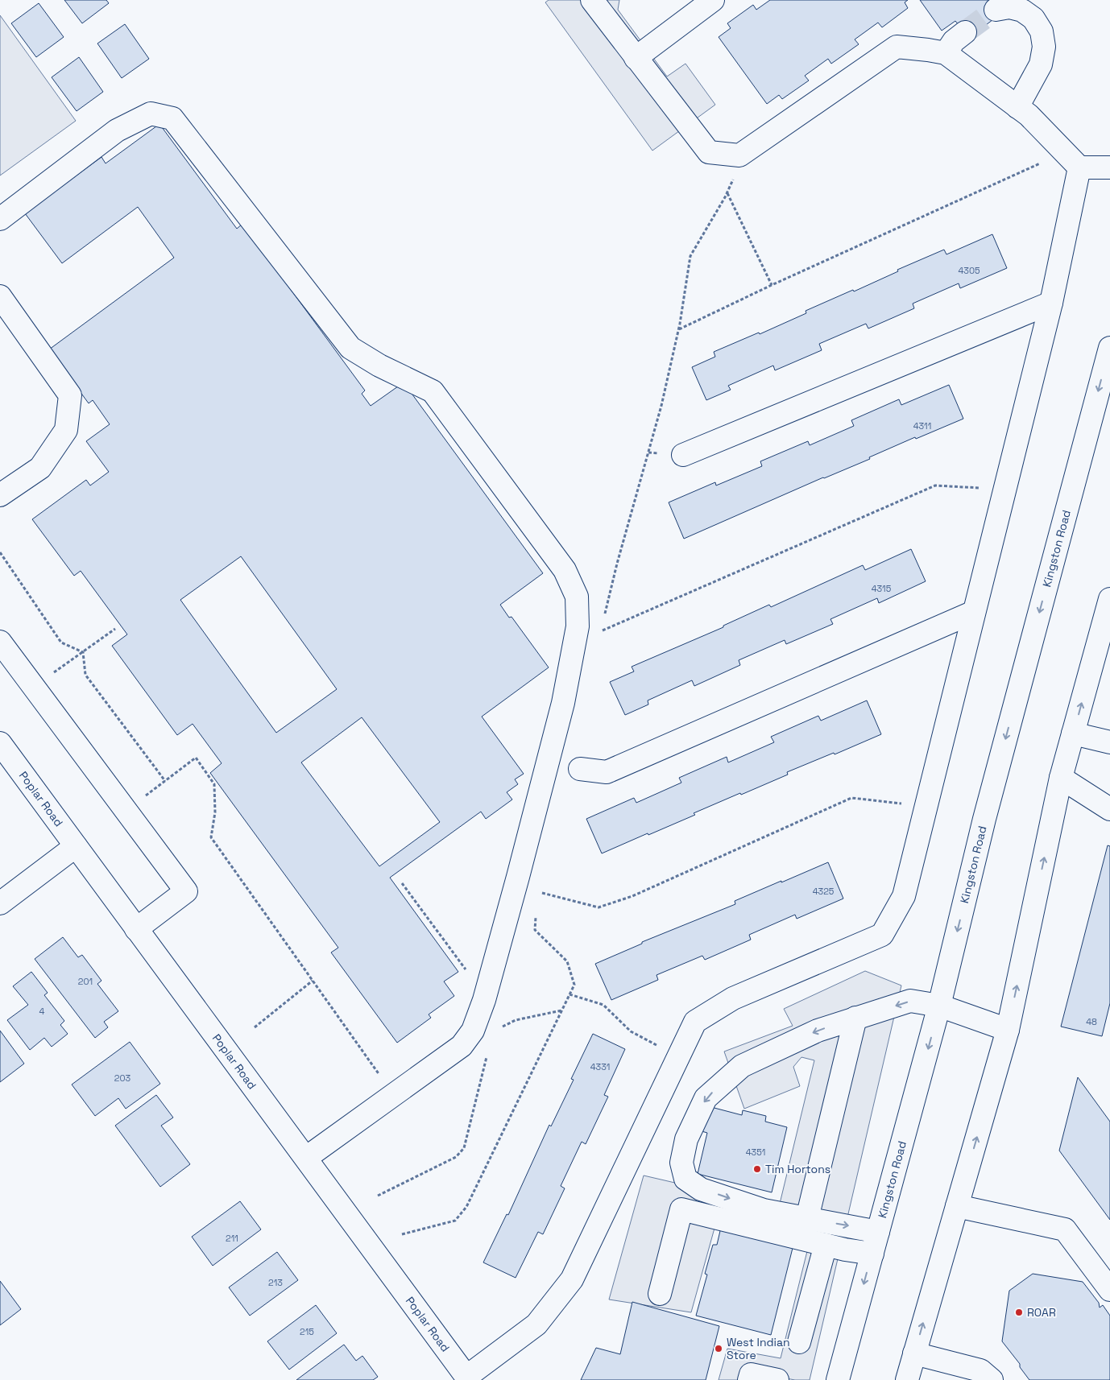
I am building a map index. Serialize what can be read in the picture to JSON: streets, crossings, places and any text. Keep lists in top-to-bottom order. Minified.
{"streets":{"main road":["Kingston Road","Poplar Road"]},"places":["Tim Hortons","ROAR","West Indian Store"],"house_numbers":["4305","4311","4315","4325","201","4","48","4331","203","4351","211","213","215"]}
